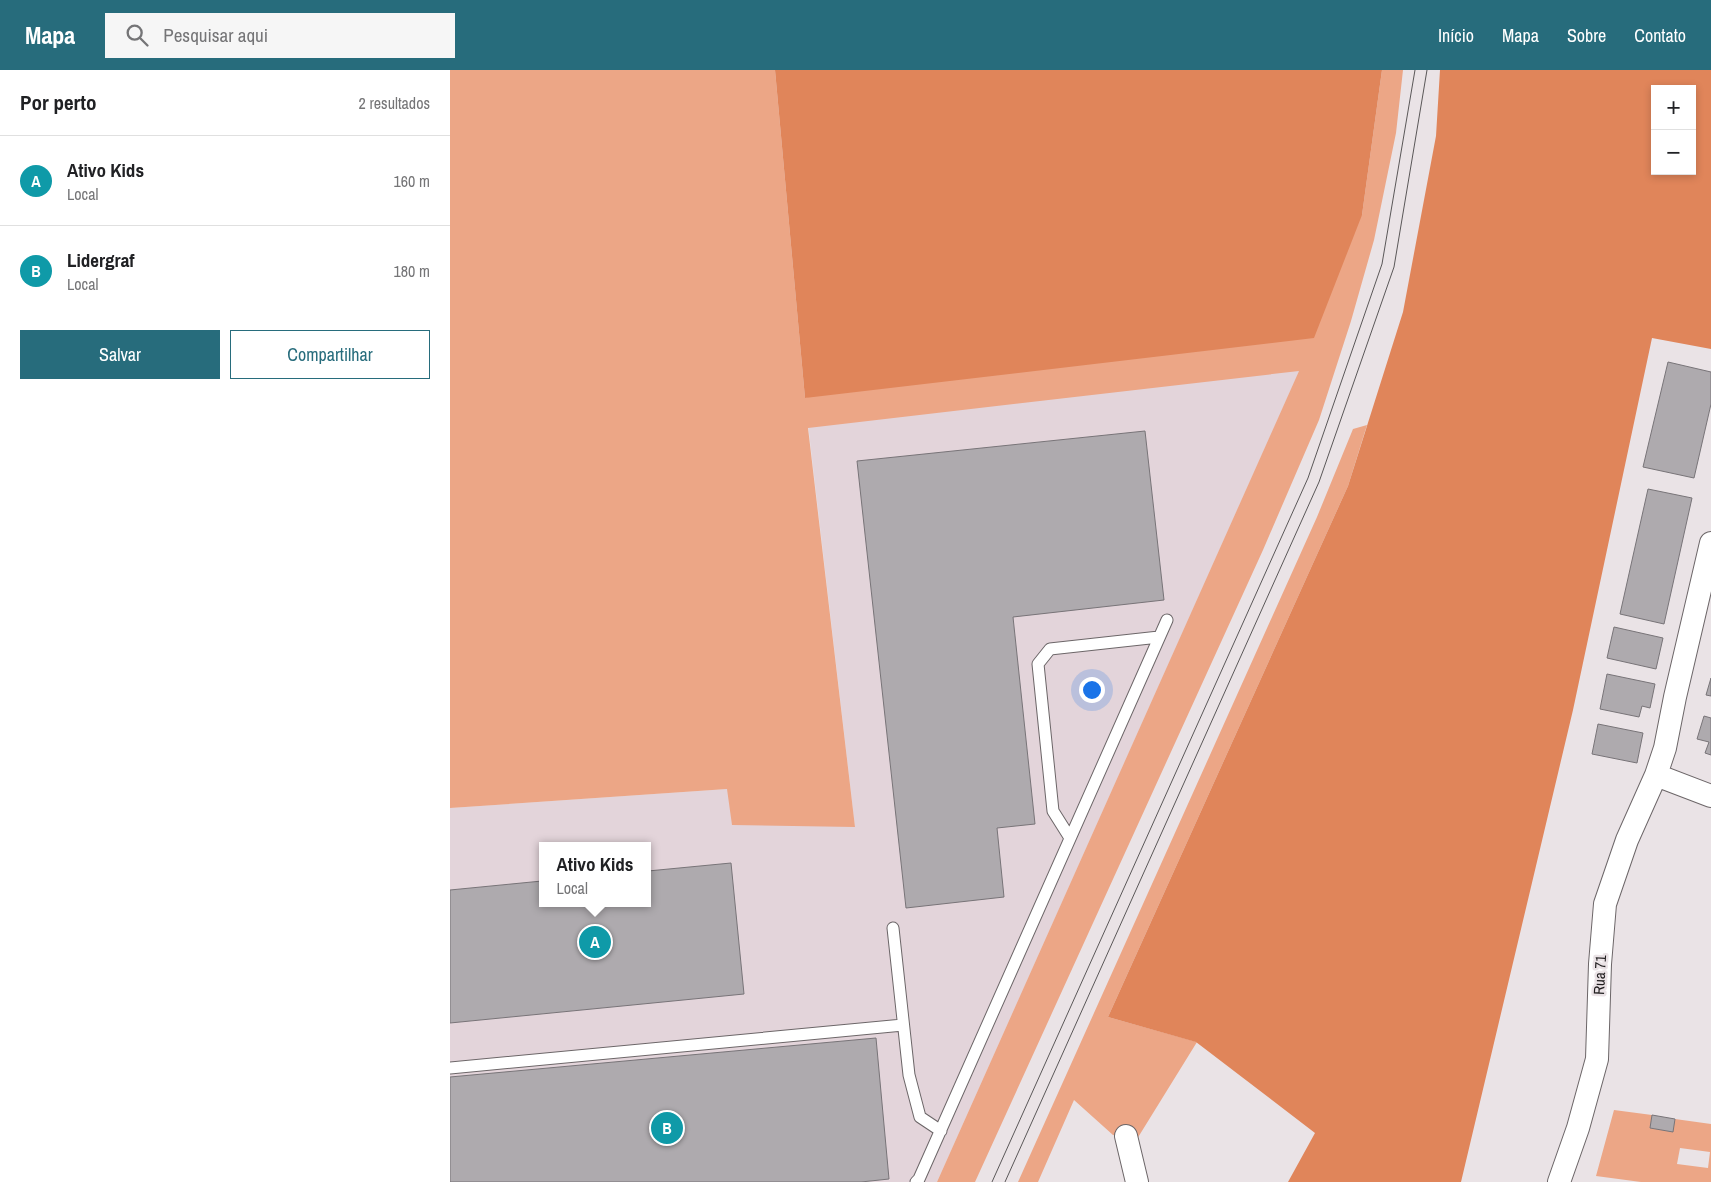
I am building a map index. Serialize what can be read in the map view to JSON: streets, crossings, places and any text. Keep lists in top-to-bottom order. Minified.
{"streets":{"street":["Rua 71"]},"page":{"header":"Mapa","search":"Pesquisar aqui","nav":["Início","Mapa","Sobre","Contato"],"heading":["Por perto","2 resultados"],"map_buttons":["+","−"],"list":[{"mark":"A","name":"Ativo Kids","note":"Local","value":"160 m"},{"mark":"B","name":"Lidergraf","note":"Local","value":"180 m"}],"buttons":["Salvar","Compartilhar"],"popup":["Ativo Kids","Local"],"pins":["A","B"]}}
